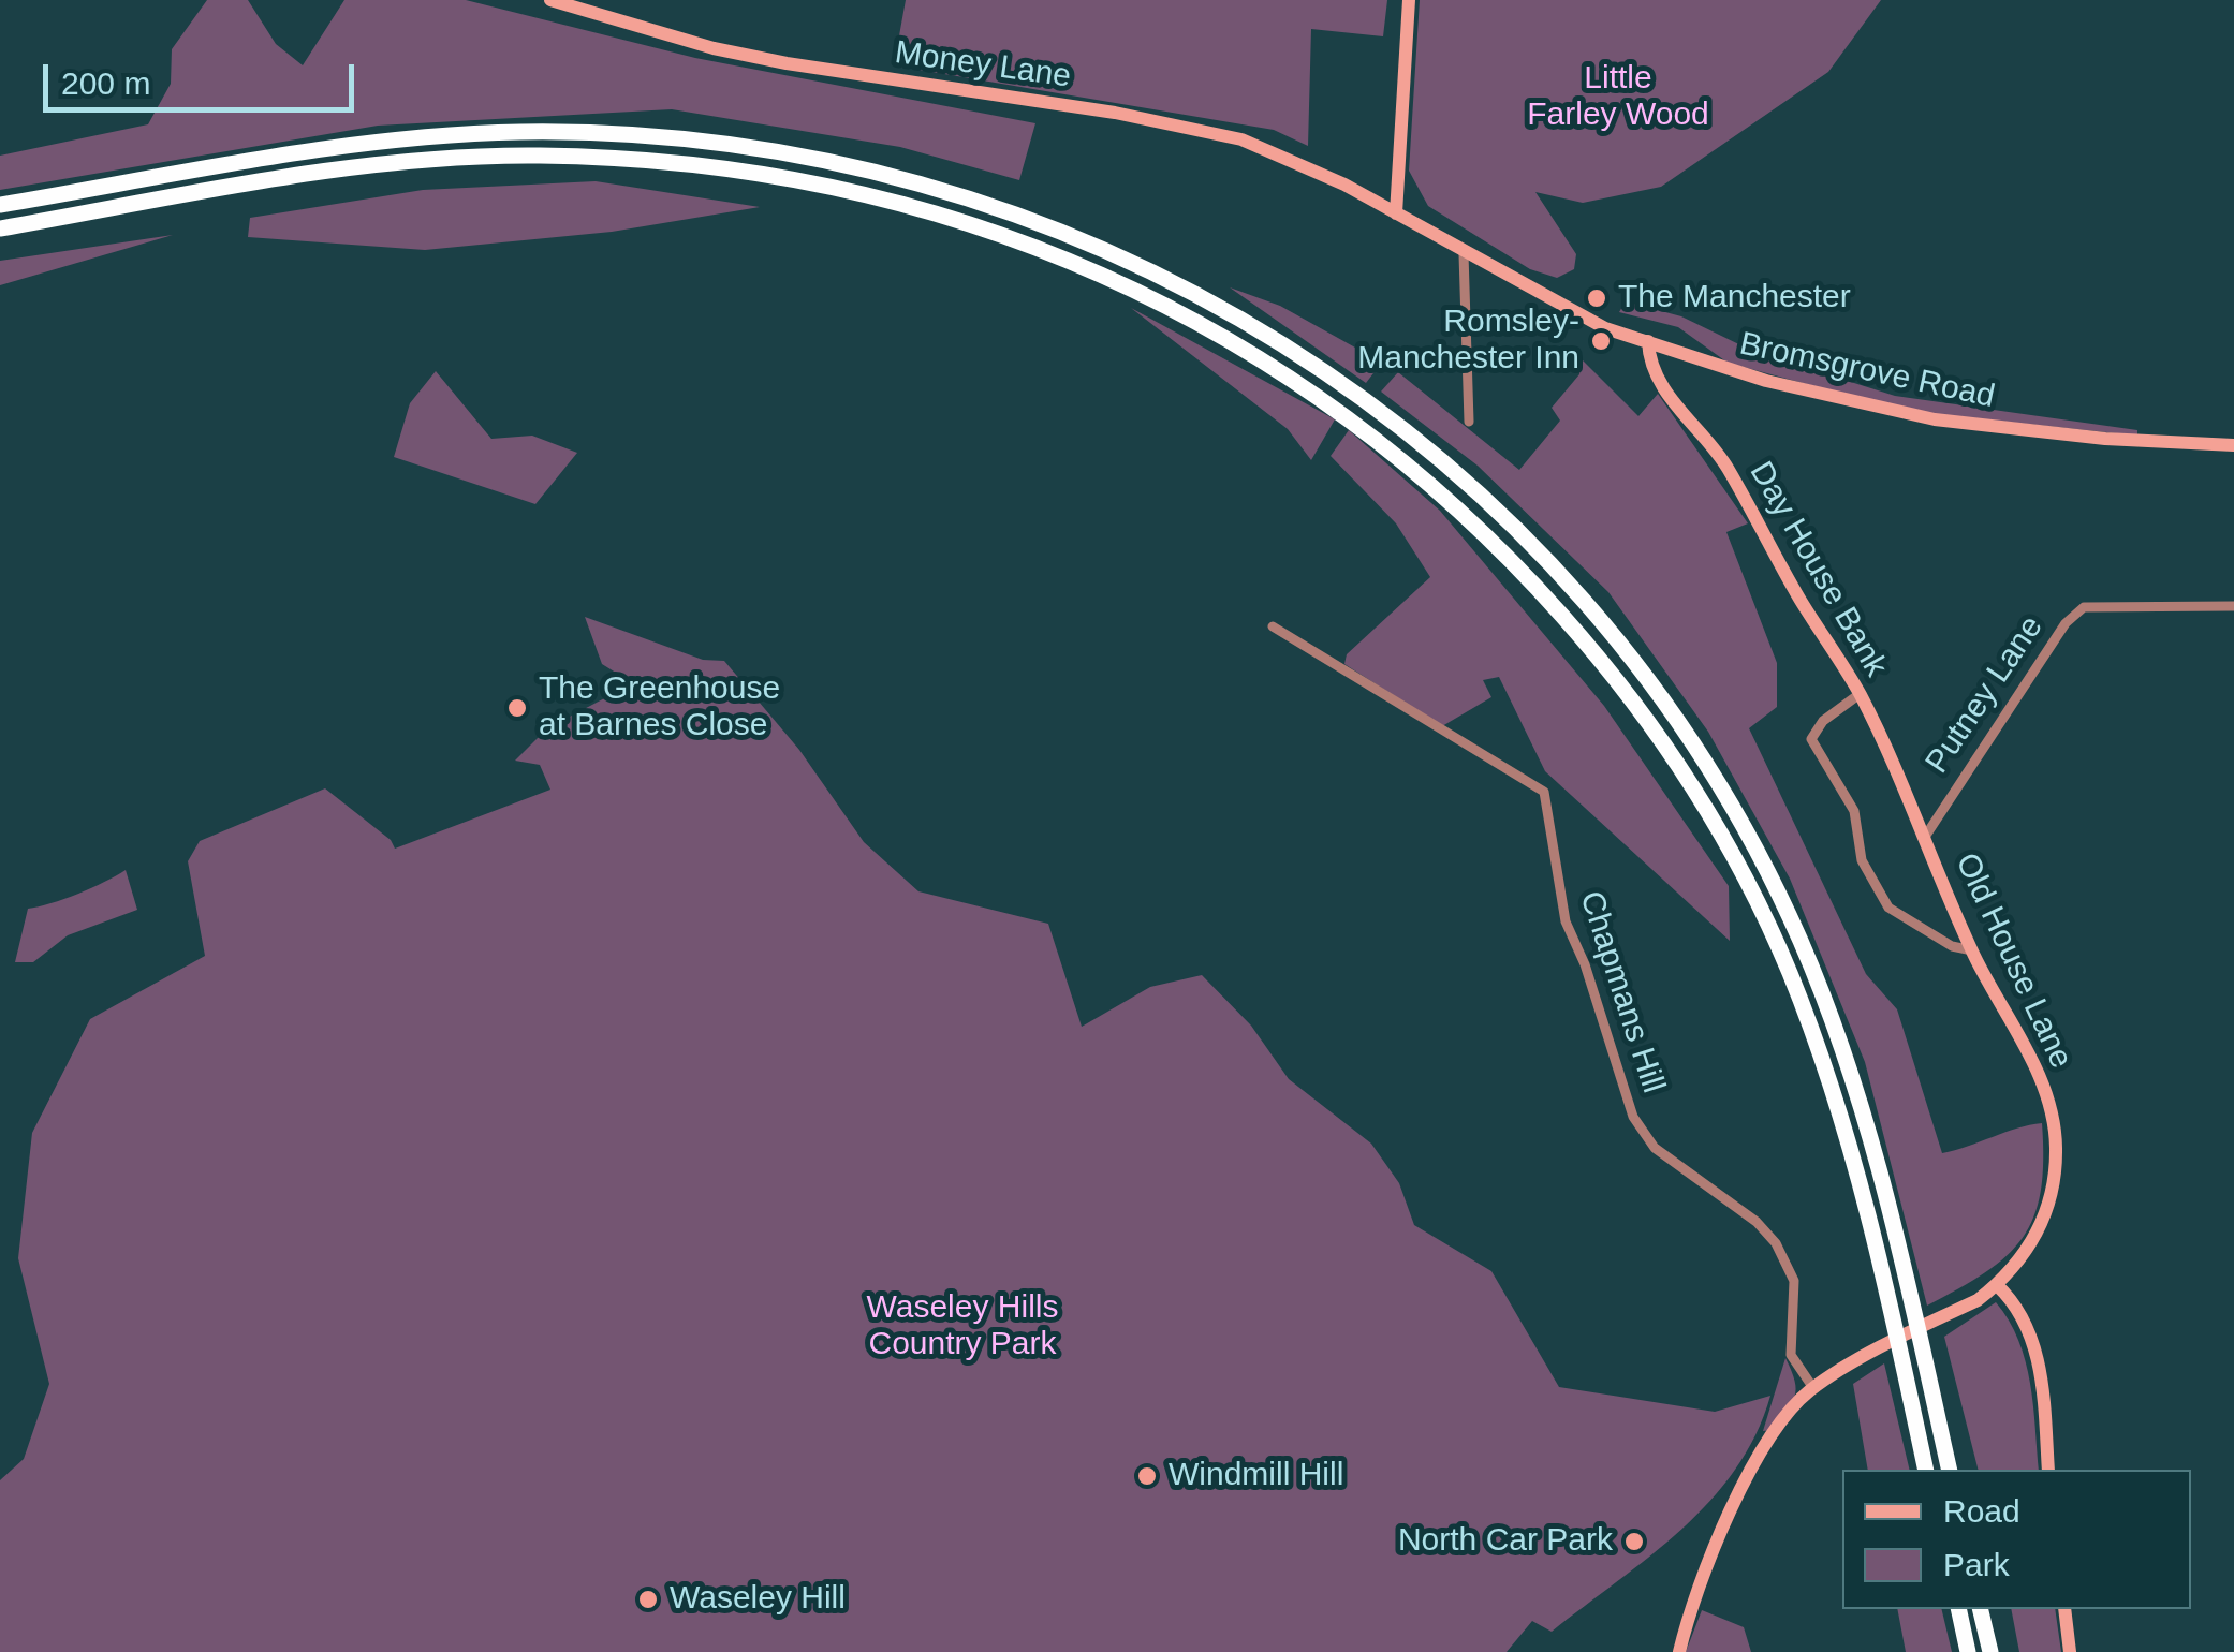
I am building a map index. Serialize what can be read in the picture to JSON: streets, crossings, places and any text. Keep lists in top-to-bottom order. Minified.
{"streets":{"street":["Money Lane","Bromsgrove Road","Day House Bank","Putney Lane","Old House Lane","Chapmans Hill"]},"crossings":[["Money Lane","Bromsgrove Road"],["Bromsgrove Road","Day House Bank"],["Day House Bank","Putney Lane"],["Day House Bank","Old House Lane"],["Putney Lane","Old House Lane"]],"parks":["Little Farley Wood","Waseley Hills Country Park"],"places":["The Manchester","Romsley- Manchester Inn","The Greenhouse at Barnes Close","Windmill Hill","North Car Park","Waseley Hill"],"legend":["Road","Park"],"scale_bar":"200 m"}
